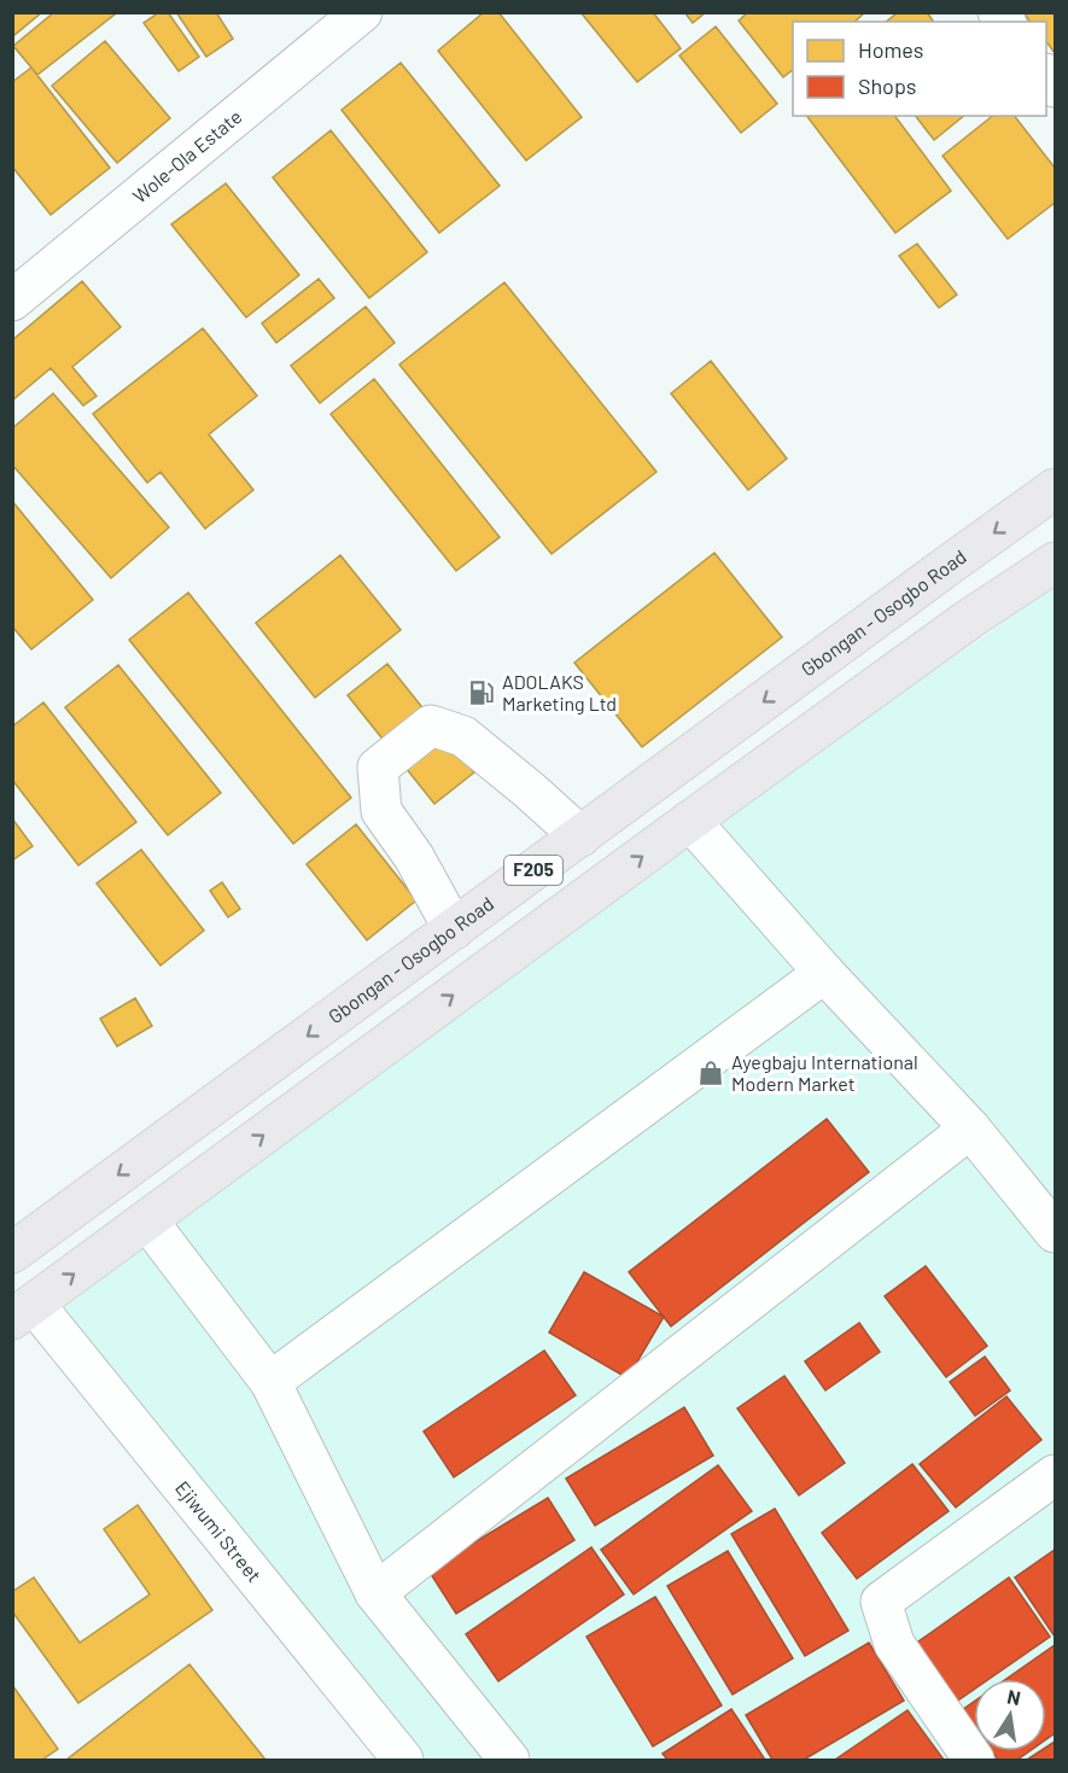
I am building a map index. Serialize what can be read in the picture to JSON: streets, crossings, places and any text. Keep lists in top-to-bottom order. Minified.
{"streets":{"main road":["Gbongan - Osogbo Road","F205"],"street":["Wole-Ola Estate","Ejiwumi Street"]},"crossings":[["F205","Ejiwumi Street"]],"places":{"fuel station":["ADOLAKS Marketing Ltd"],"shop":["Ayegbaju International Modern Market"]},"legend":["Homes","Shops"],"north":"top"}
